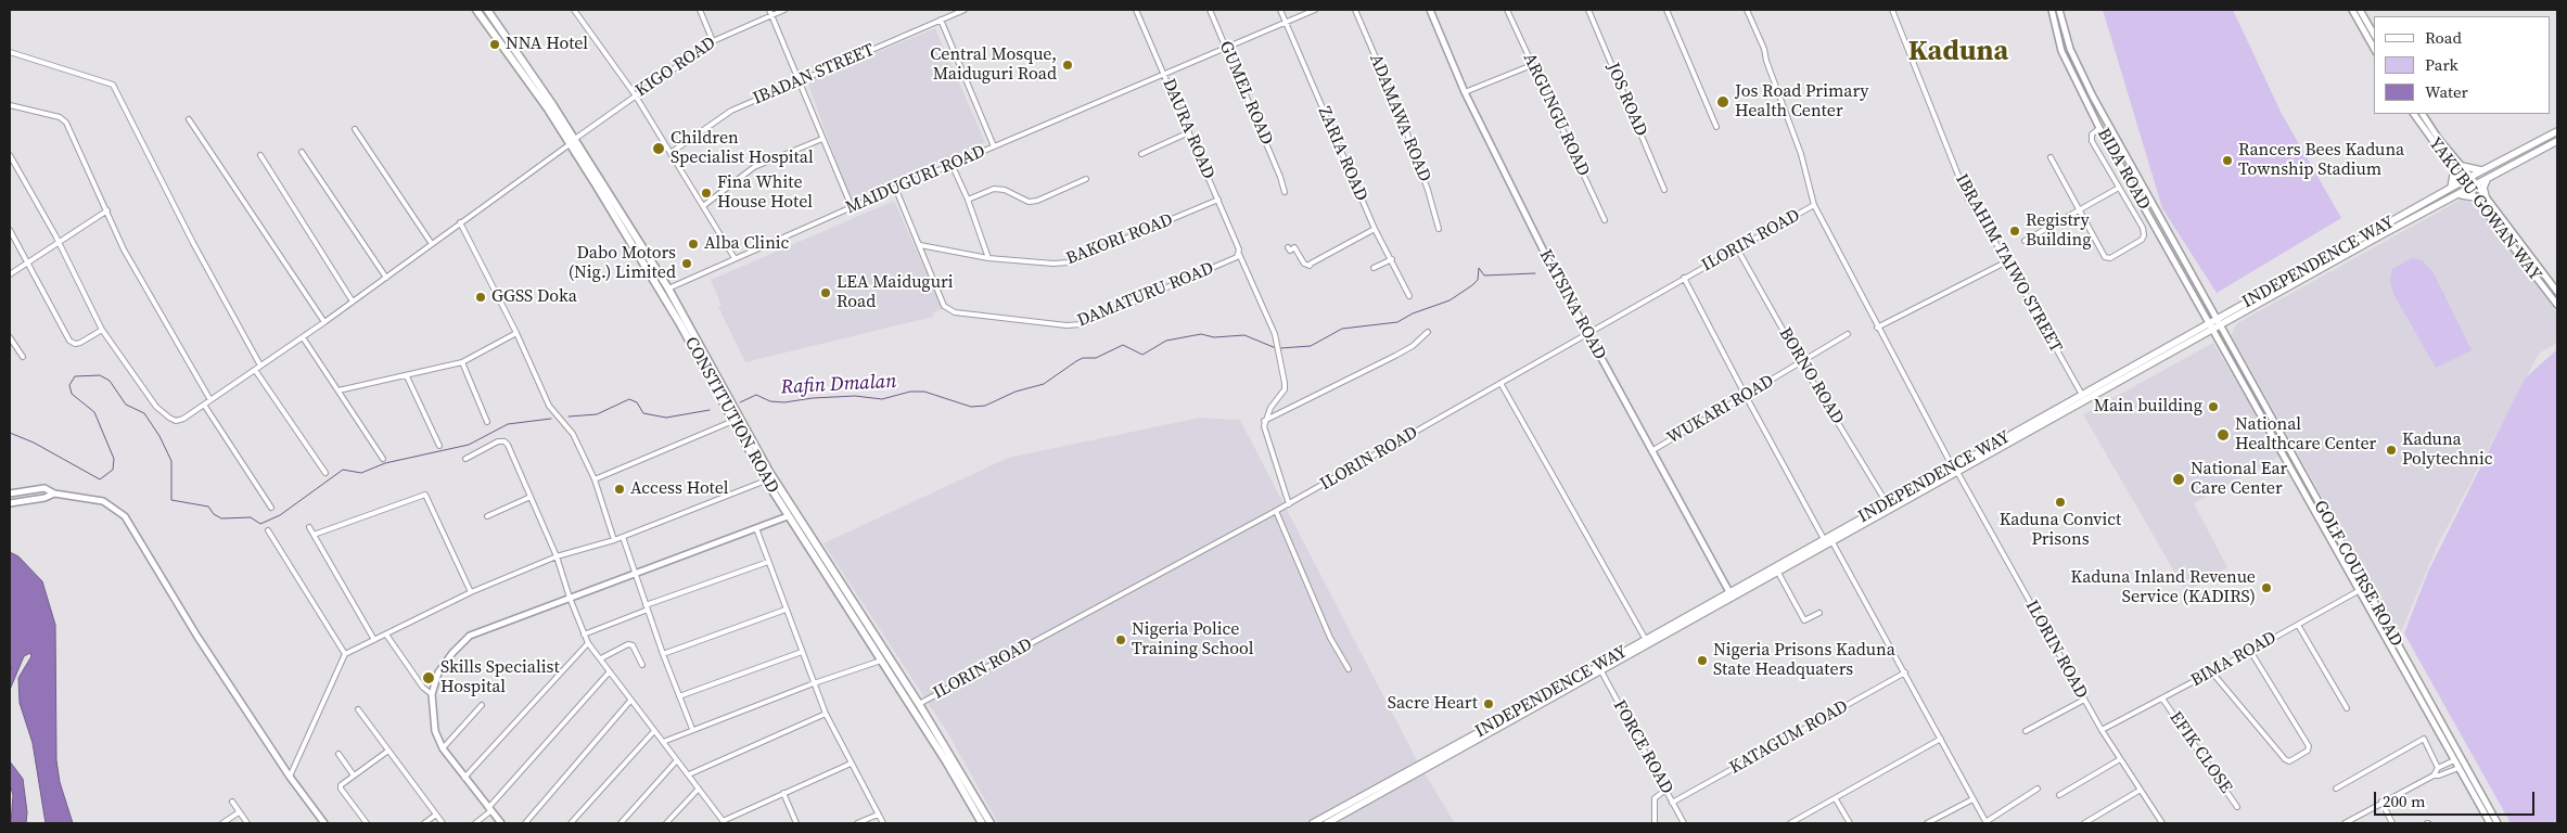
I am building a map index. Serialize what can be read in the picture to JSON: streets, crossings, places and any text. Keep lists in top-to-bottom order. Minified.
{"streets":{"main road":["INDEPENDENCE WAY","CONSTITUTION ROAD"],"street":["KIGO ROAD","IBADAN STREET","GUMEL ROAD","JOS ROAD","ARGUNGU ROAD","ADAMAWA ROAD","DAURA ROAD","ZARIA ROAD","BIDA ROAD","MAIDUGURI ROAD","YAKUBU GOWAN WAY","BAKORI ROAD","ILORIN ROAD","IBRAHIM TAIWO STREET","DAMATURU ROAD","KATSINA ROAD","BORNO ROAD","WUKARI ROAD","GOLF COURSE ROAD","BIMA ROAD","KATAGUM ROAD","FORCE ROAD","EFIK CLOSE"]},"crossings":[["KIGO ROAD","CONSTITUTION ROAD"],["GUMEL ROAD","MAIDUGURI ROAD"],["DAURA ROAD","MAIDUGURI ROAD"],["DAURA ROAD","BAKORI ROAD"],["DAURA ROAD","DAMATURU ROAD"],["ZARIA ROAD","MAIDUGURI ROAD"],["BIDA ROAD","INDEPENDENCE WAY"],["BIDA ROAD","GOLF COURSE ROAD"],["MAIDUGURI ROAD","DAMATURU ROAD"],["MAIDUGURI ROAD","CONSTITUTION ROAD"],["YAKUBU GOWAN WAY","INDEPENDENCE WAY"],["BAKORI ROAD","DAMATURU ROAD"],["ILORIN ROAD","INDEPENDENCE WAY"],["ILORIN ROAD","KATSINA ROAD"],["ILORIN ROAD","BORNO ROAD"],["ILORIN ROAD","CONSTITUTION ROAD"],["ILORIN ROAD","BIMA ROAD"],["INDEPENDENCE WAY","IBRAHIM TAIWO STREET"],["INDEPENDENCE WAY","KATSINA ROAD"],["INDEPENDENCE WAY","BORNO ROAD"],["INDEPENDENCE WAY","GOLF COURSE ROAD"],["INDEPENDENCE WAY","FORCE ROAD"],["KATSINA ROAD","WUKARI ROAD"],["BORNO ROAD","WUKARI ROAD"],["GOLF COURSE ROAD","BIMA ROAD"],["BIMA ROAD","EFIK CLOSE"],["KATAGUM ROAD","FORCE ROAD"]],"districts":["Kaduna"],"water":["Rafin Dmalan"],"places":["NNA Hotel","Central Mosque, Maiduguri Road","Jos Road Primary Health Center","Children Specialist Hospital","Rancers Bees Kaduna Township Stadium","Fina White House Hotel","Registry Building","Alba Clinic","Dabo Motors (Nig.) Limited","LEA Maiduguri Road","GGSS Doka","Main building","National Healthcare Center","Kaduna Polytechnic","National Ear Care Center","Access Hotel","Kaduna Convict Prisons","Kaduna Inland Revenue Service (KADIRS)","Nigeria Police Training School","Nigeria Prisons Kaduna State Headquaters","Skills Specialist Hospital","Sacre Heart"],"legend":["Road","Park","Water"],"scale_bar":"200 m"}
